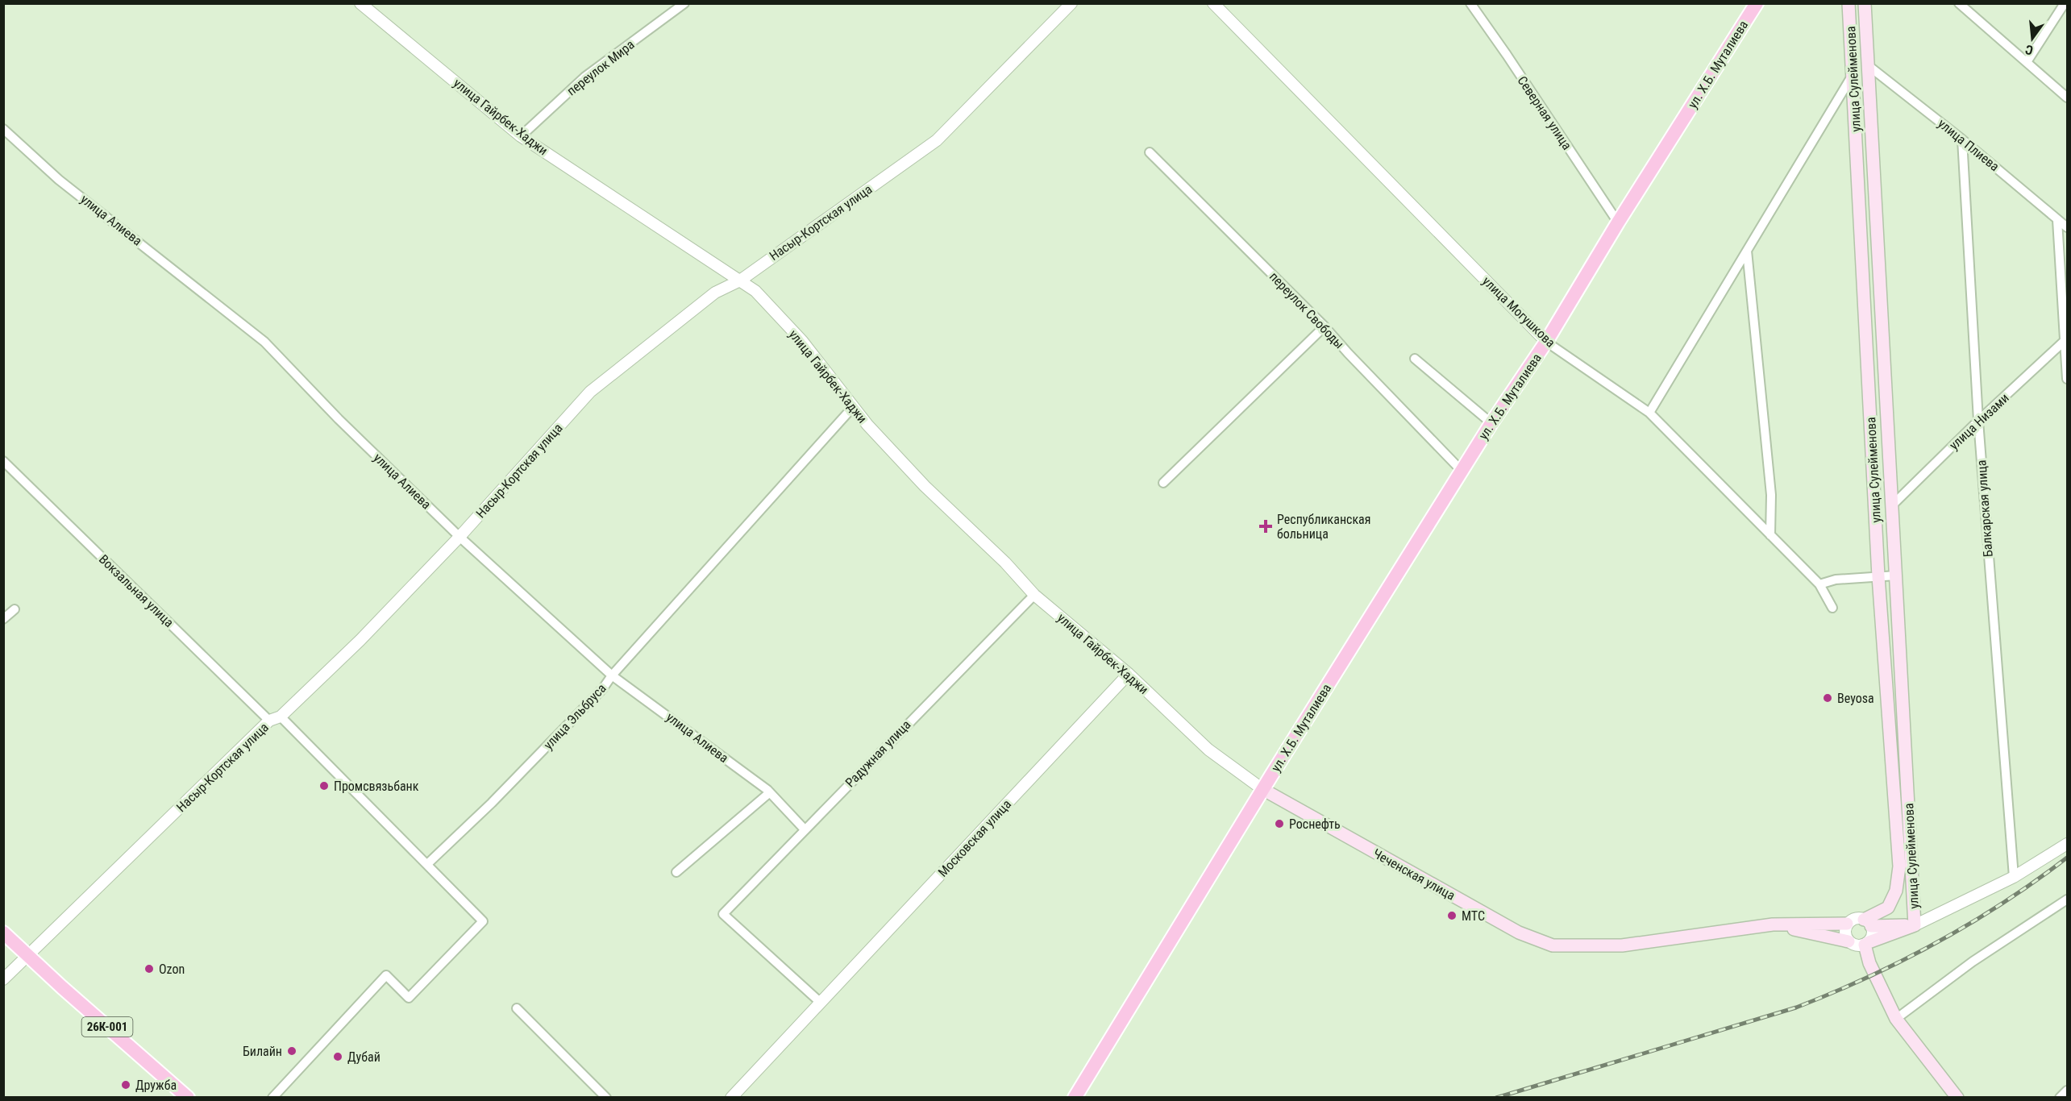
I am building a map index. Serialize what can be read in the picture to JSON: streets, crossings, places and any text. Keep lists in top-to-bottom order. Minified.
{"streets":{"main road":["ул. Х.Б. Муталиева","улица Сулейменова","Чеченская улица","26К-001"],"street":["переулок Мира","Северная улица","улица Гайрбек-Хаджи","улица Плиева","улица Алиева","Насыр-Кортская улица","переулок Свободы","улица Могушкова","улица Низами","Балкарская улица","Вокзальная улица","улица Эльбруса","Радужная улица","Московская улица"]},"crossings":[["ул. Х.Б. Муталиева","Северная улица"],["ул. Х.Б. Муталиева","улица Гайрбек-Хаджи"],["ул. Х.Б. Муталиева","переулок Свободы"],["ул. Х.Б. Муталиева","улица Могушкова"],["ул. Х.Б. Муталиева","Чеченская улица"],["переулок Мира","улица Гайрбек-Хаджи"],["улица Сулейменова","улица Плиева"],["улица Сулейменова","улица Низами"],["улица Гайрбек-Хаджи","Насыр-Кортская улица"],["улица Гайрбек-Хаджи","улица Эльбруса"],["улица Гайрбек-Хаджи","Радужная улица"],["улица Гайрбек-Хаджи","Московская улица"],["улица Гайрбек-Хаджи","Чеченская улица"],["улица Плиева","Балкарская улица"],["улица Алиева","Насыр-Кортская улица"],["улица Алиева","улица Эльбруса"],["улица Алиева","Радужная улица"],["Насыр-Кортская улица","Вокзальная улица"],["Насыр-Кортская улица","26К-001"],["улица Низами","Балкарская улица"],["Радужная улица","Московская улица"]],"places":{"health":["Республиканская больница"],"other":["Beyosa","Промсвязьбанк","Роснефть","МТС","Ozon","Билайн","Дубай","Дружба"]},"north":"bottom"}
